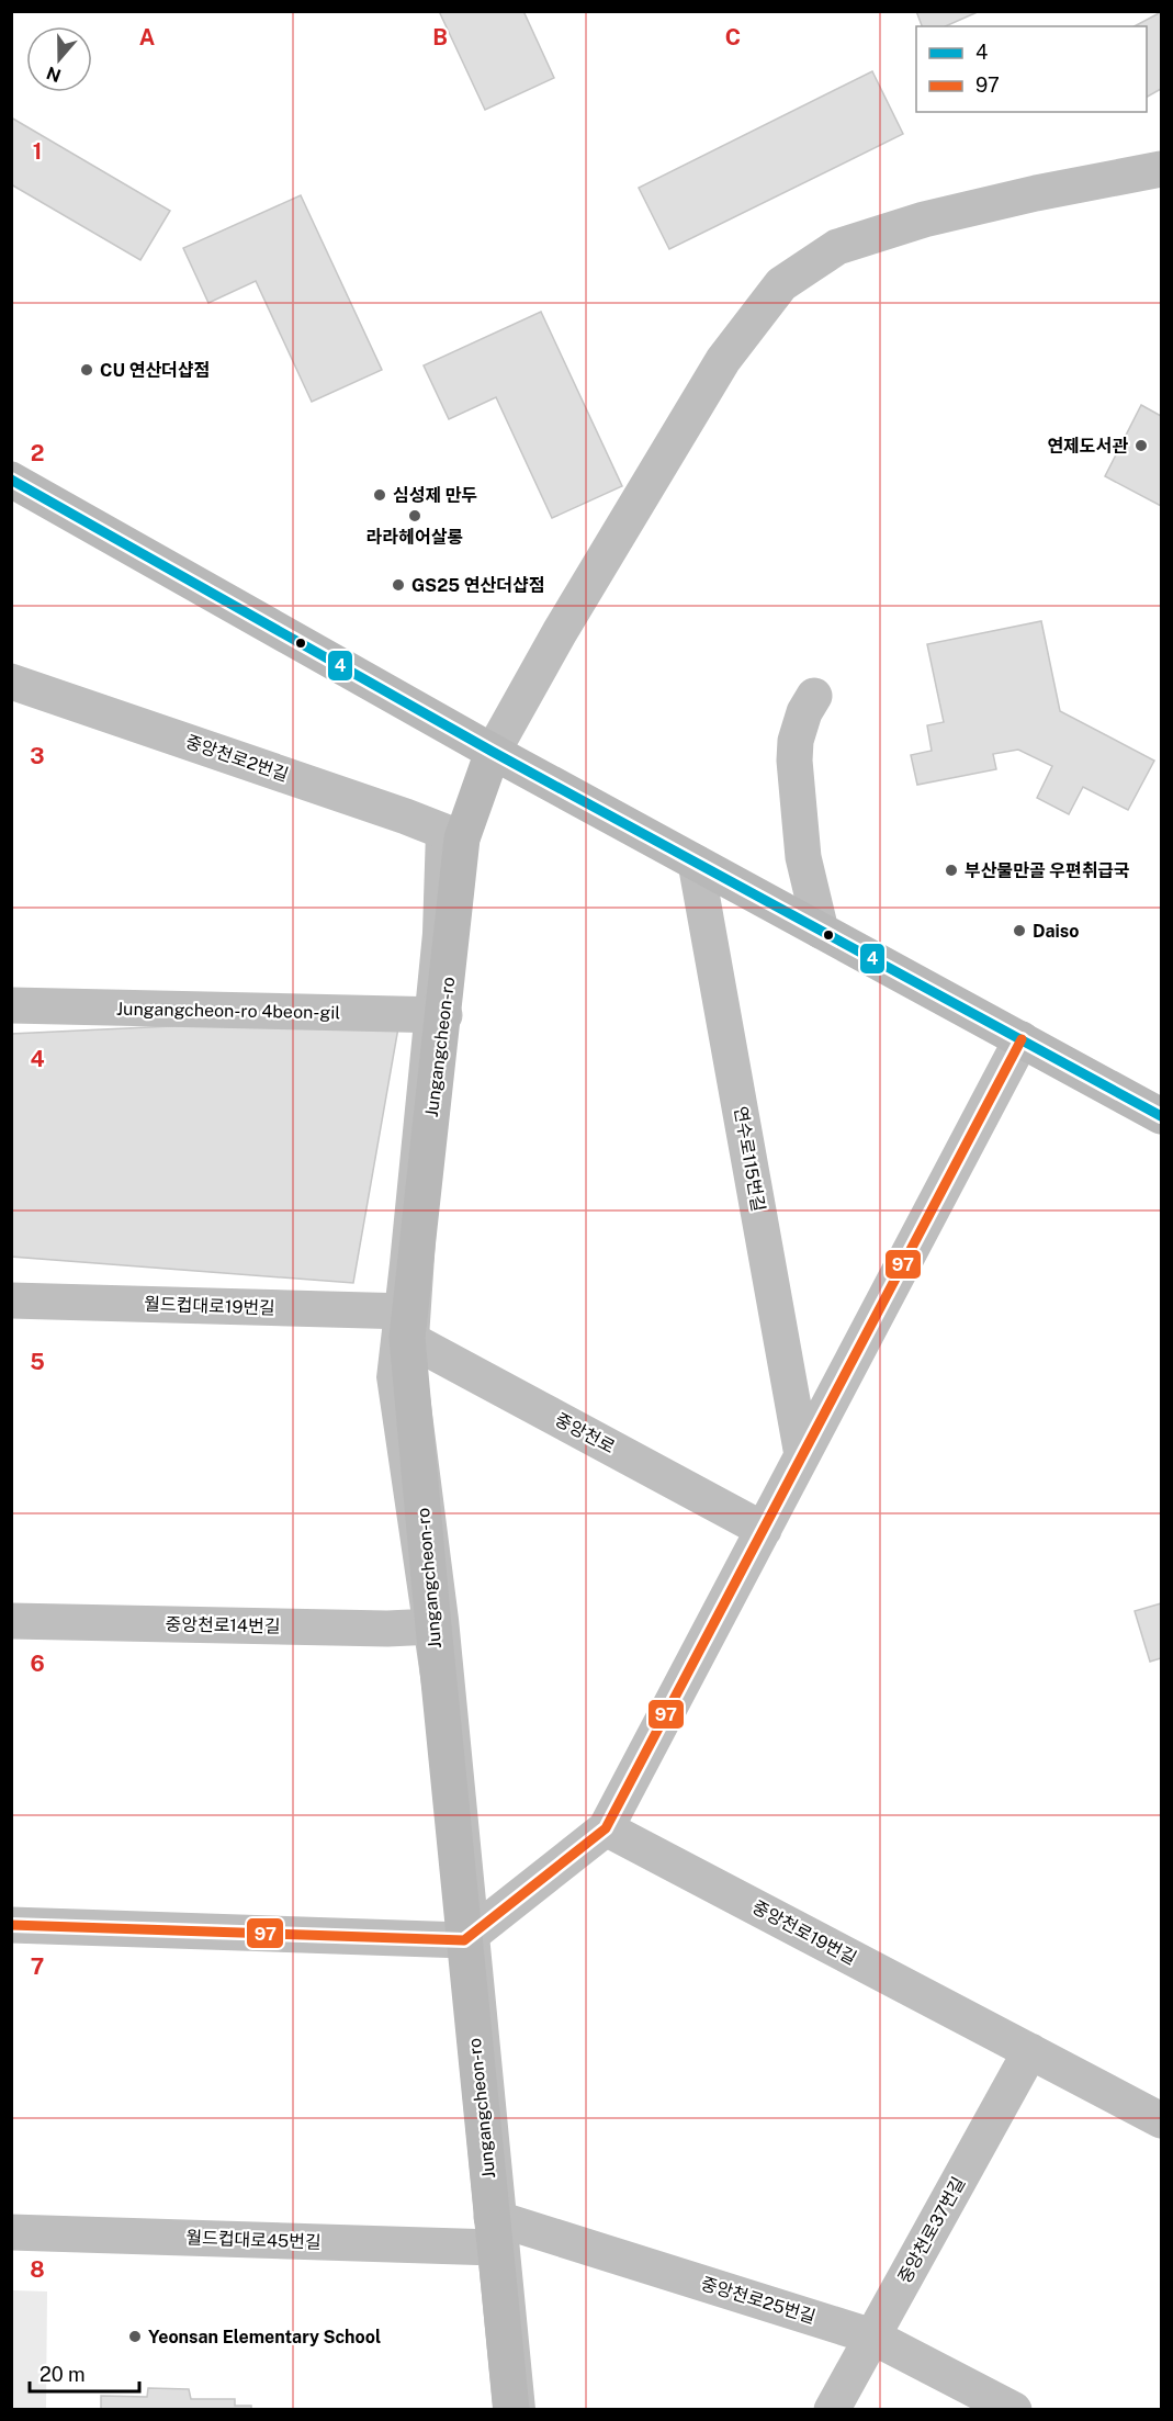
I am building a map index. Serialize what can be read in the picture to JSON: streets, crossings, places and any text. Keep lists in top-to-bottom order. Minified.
{"streets":{"street":["중앙천로2번길","Jungangcheon-ro 4beon-gil","Jungangcheon-ro","연수로115번길","월드컵대로19번길","중앙천로","중앙천로14번길","중앙천로19번길","중앙천로37번길","월드컵대로45번길","중앙천로25번길"]},"crossings":[["중앙천로2번길","Jungangcheon-ro"],["Jungangcheon-ro 4beon-gil","Jungangcheon-ro"],["Jungangcheon-ro","월드컵대로19번길"],["Jungangcheon-ro","중앙천로"],["Jungangcheon-ro","중앙천로14번길"],["Jungangcheon-ro","월드컵대로45번길"],["Jungangcheon-ro","중앙천로25번길"],["월드컵대로19번길","중앙천로"],["중앙천로19번길","중앙천로37번길"],["중앙천로37번길","중앙천로25번길"],["월드컵대로45번길","중앙천로25번길"]],"places":["CU 연산더샵점","연제도서관","심성제 만두","라라헤어살롱","GS25 연산더샵점","부산물만골 우편취급국","Daiso","Yeonsan Elementary School"],"lines":["transit line 4","transit line 97"],"legend":["4","97"],"scale_bar":"20 m","north":"bottom","grid":{"columns":["A","B","C"],"rows":["1","2","3","4","5","6","7","8"]}}
